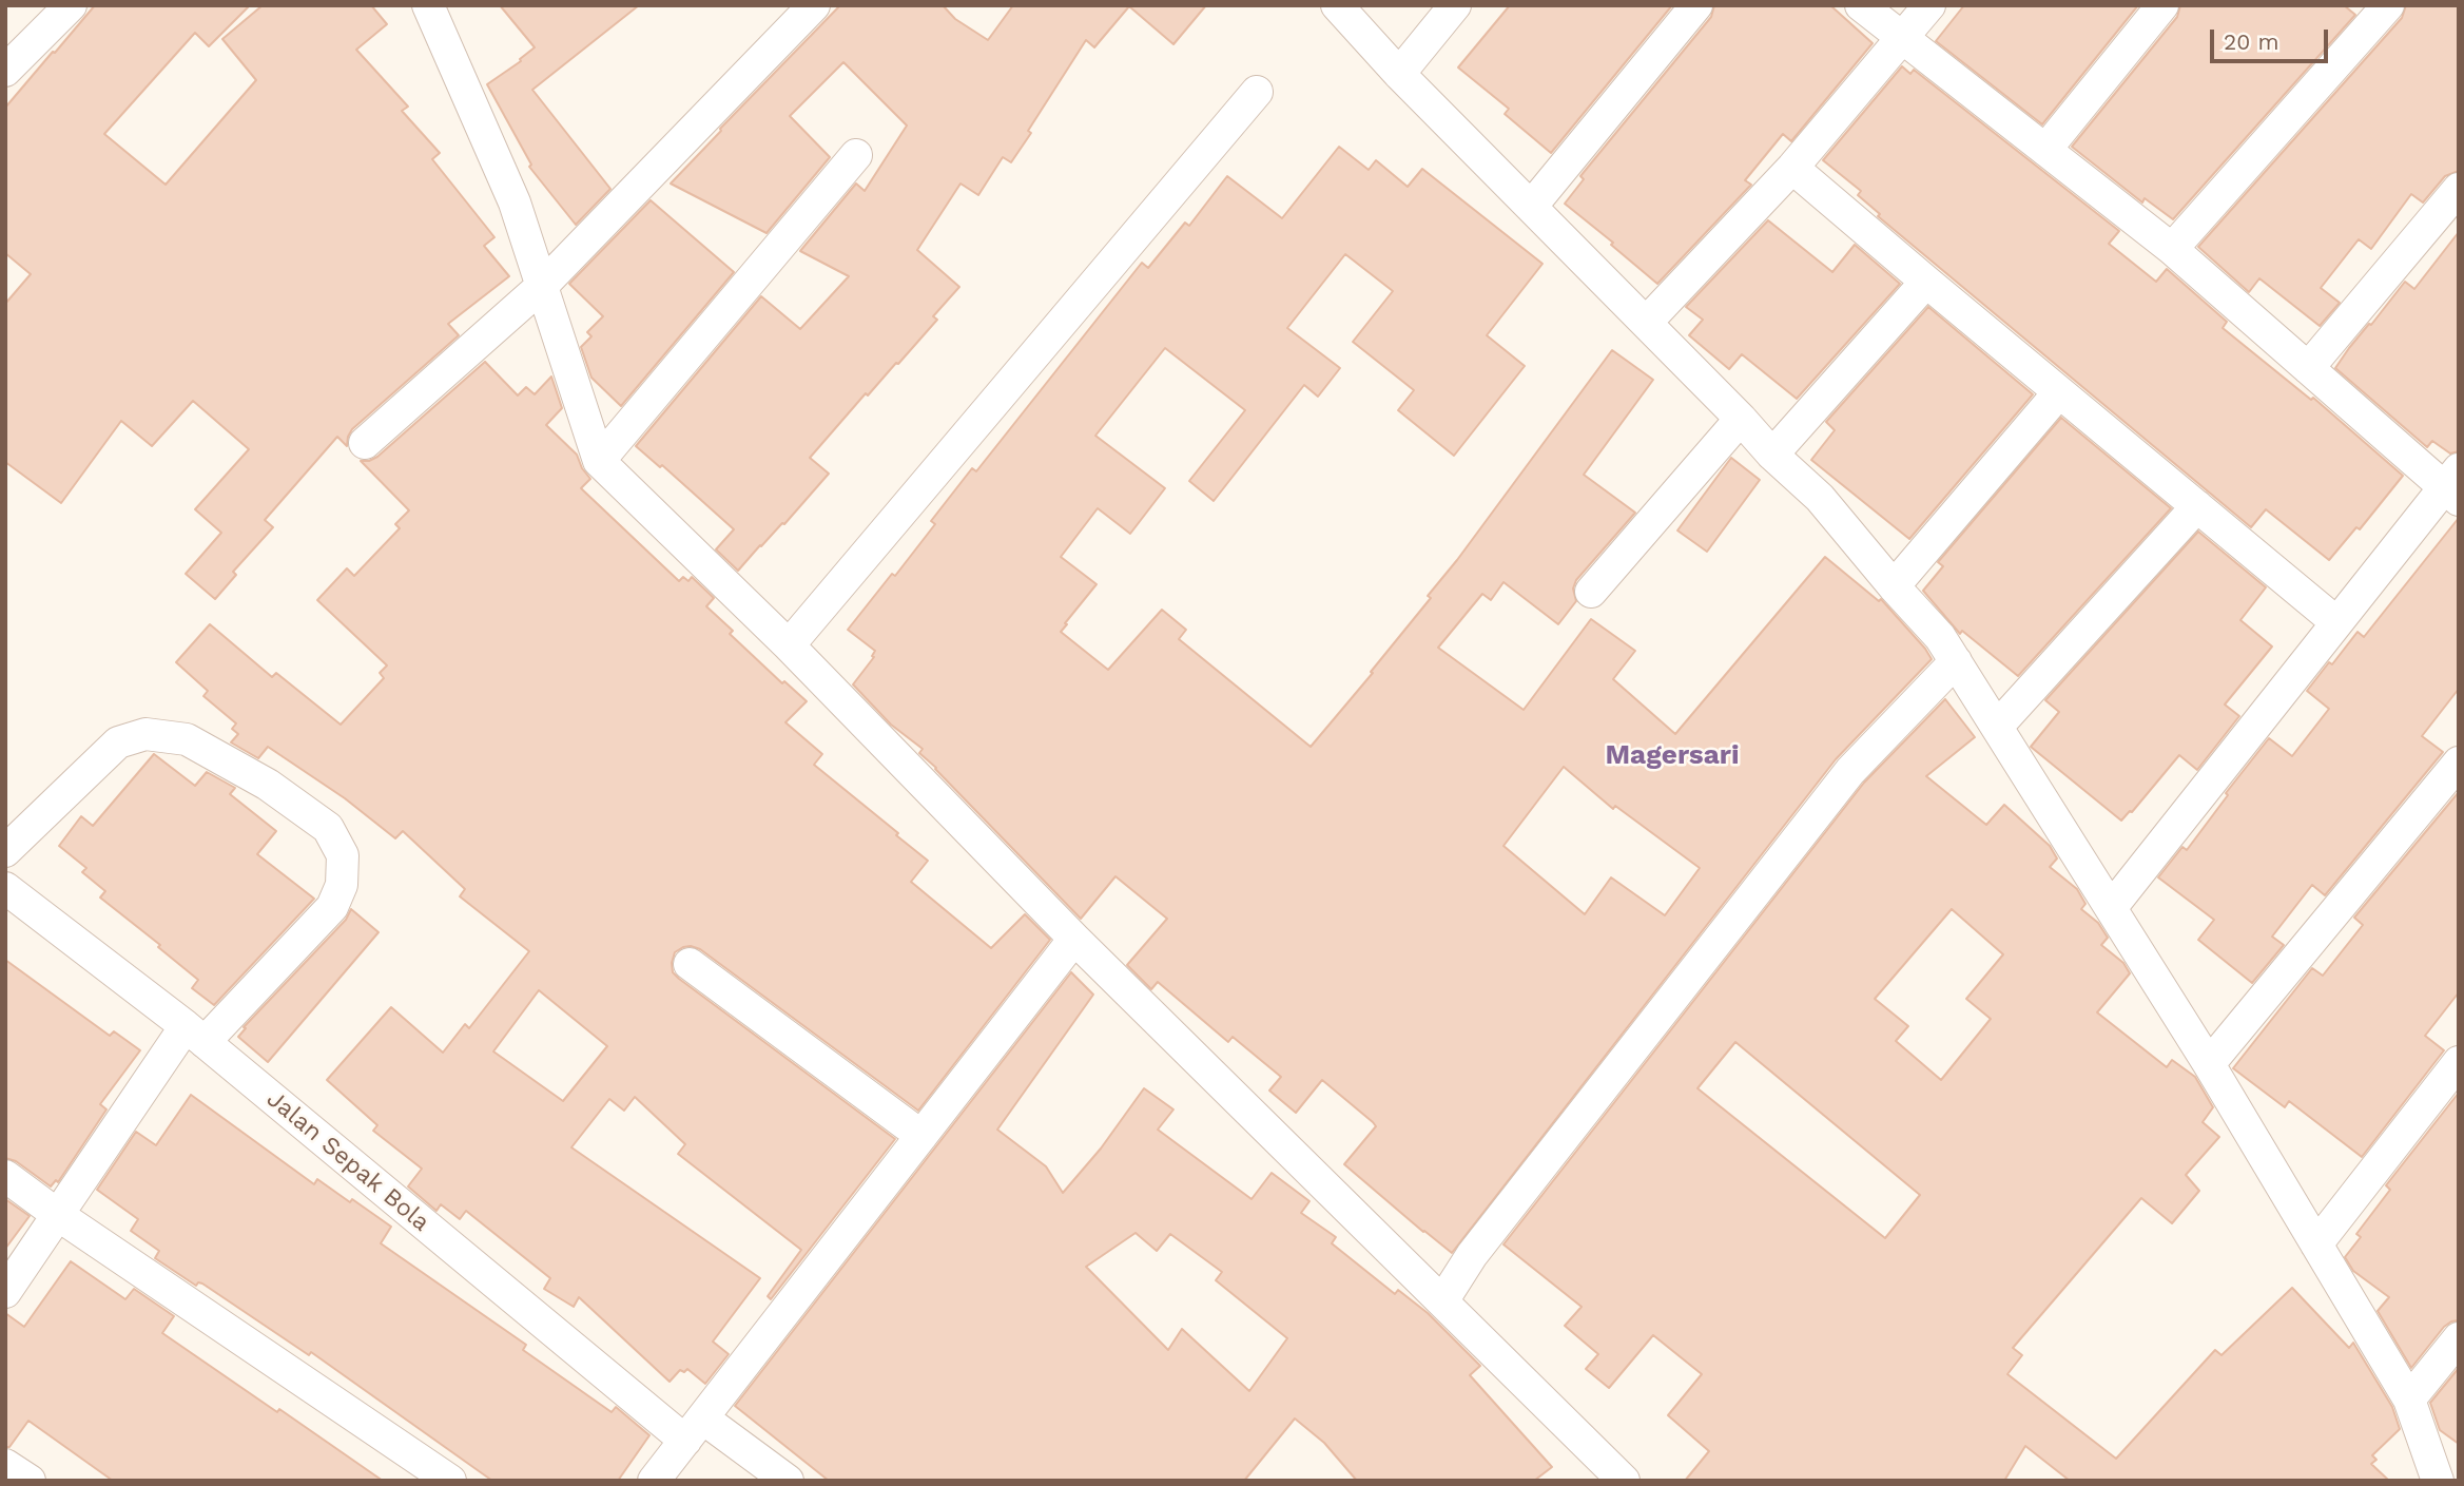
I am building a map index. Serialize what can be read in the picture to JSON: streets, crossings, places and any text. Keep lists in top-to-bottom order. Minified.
{"streets":{"street":["Jalan Sepak Bola"]},"districts":["Magersari"],"scale_bar":"20 m"}
